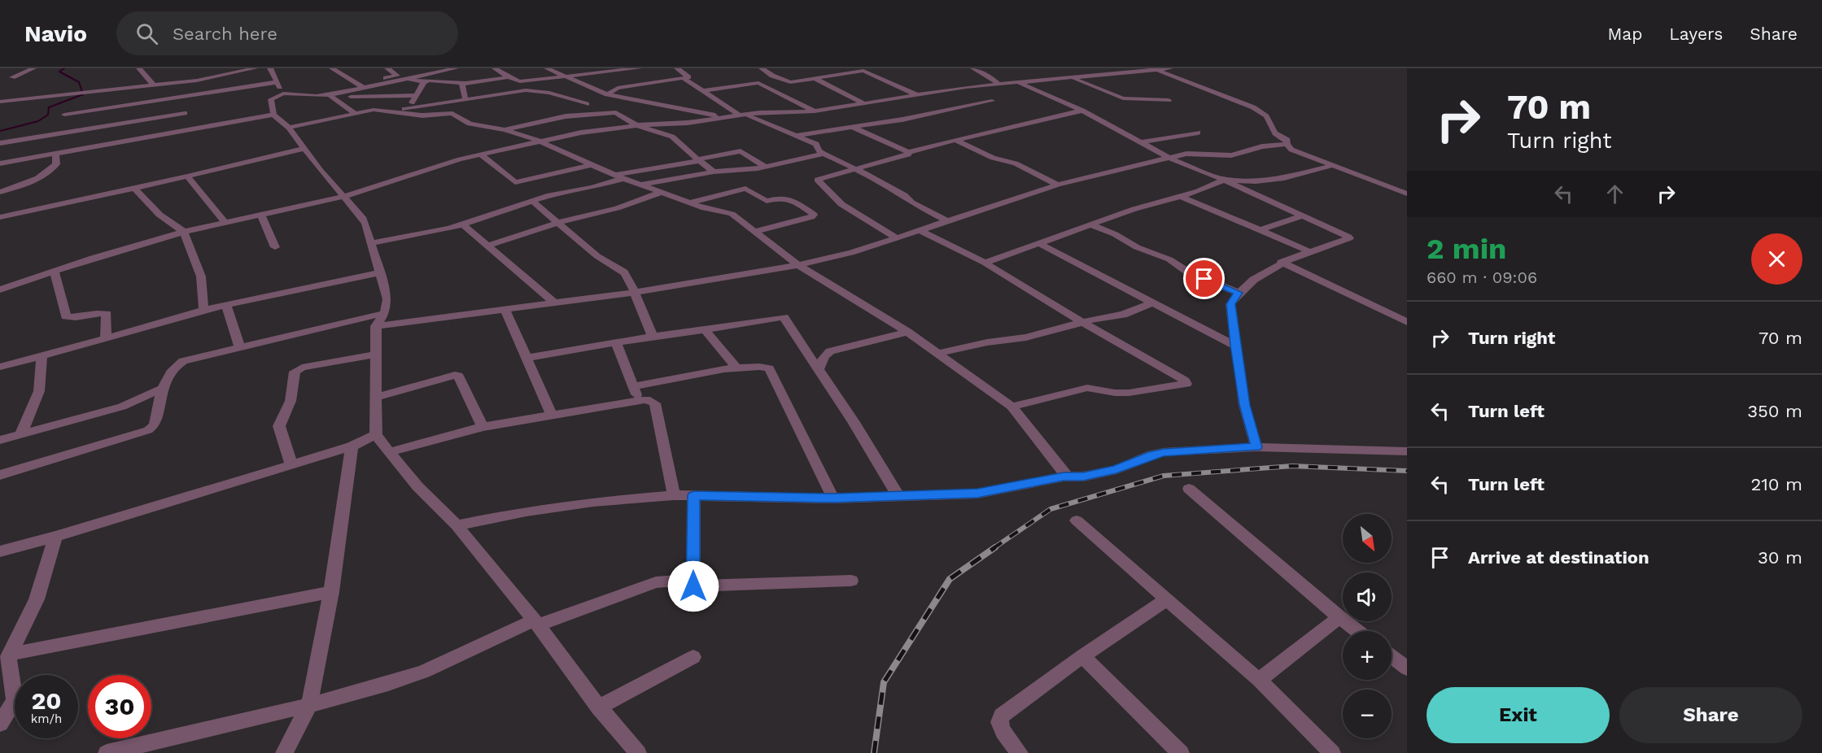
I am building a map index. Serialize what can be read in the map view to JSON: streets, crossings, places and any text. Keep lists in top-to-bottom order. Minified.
{"north":"bottom right","page":{"header":"Navio","search":"Search here","nav":["Map","Layers","Share"],"turn":["70 m","Turn right"],"heading":["2 min","660 m · 09:06"],"list":[{"name":"Turn right","value":"70 m"},{"name":"Turn left","value":"350 m"},{"name":"Turn left","value":"210 m"},{"name":"Arrive at destination","value":"30 m"}],"map_buttons":["+","−"],"speed":"20 km/h","limit":"30","buttons":["Exit","Share"]}}
